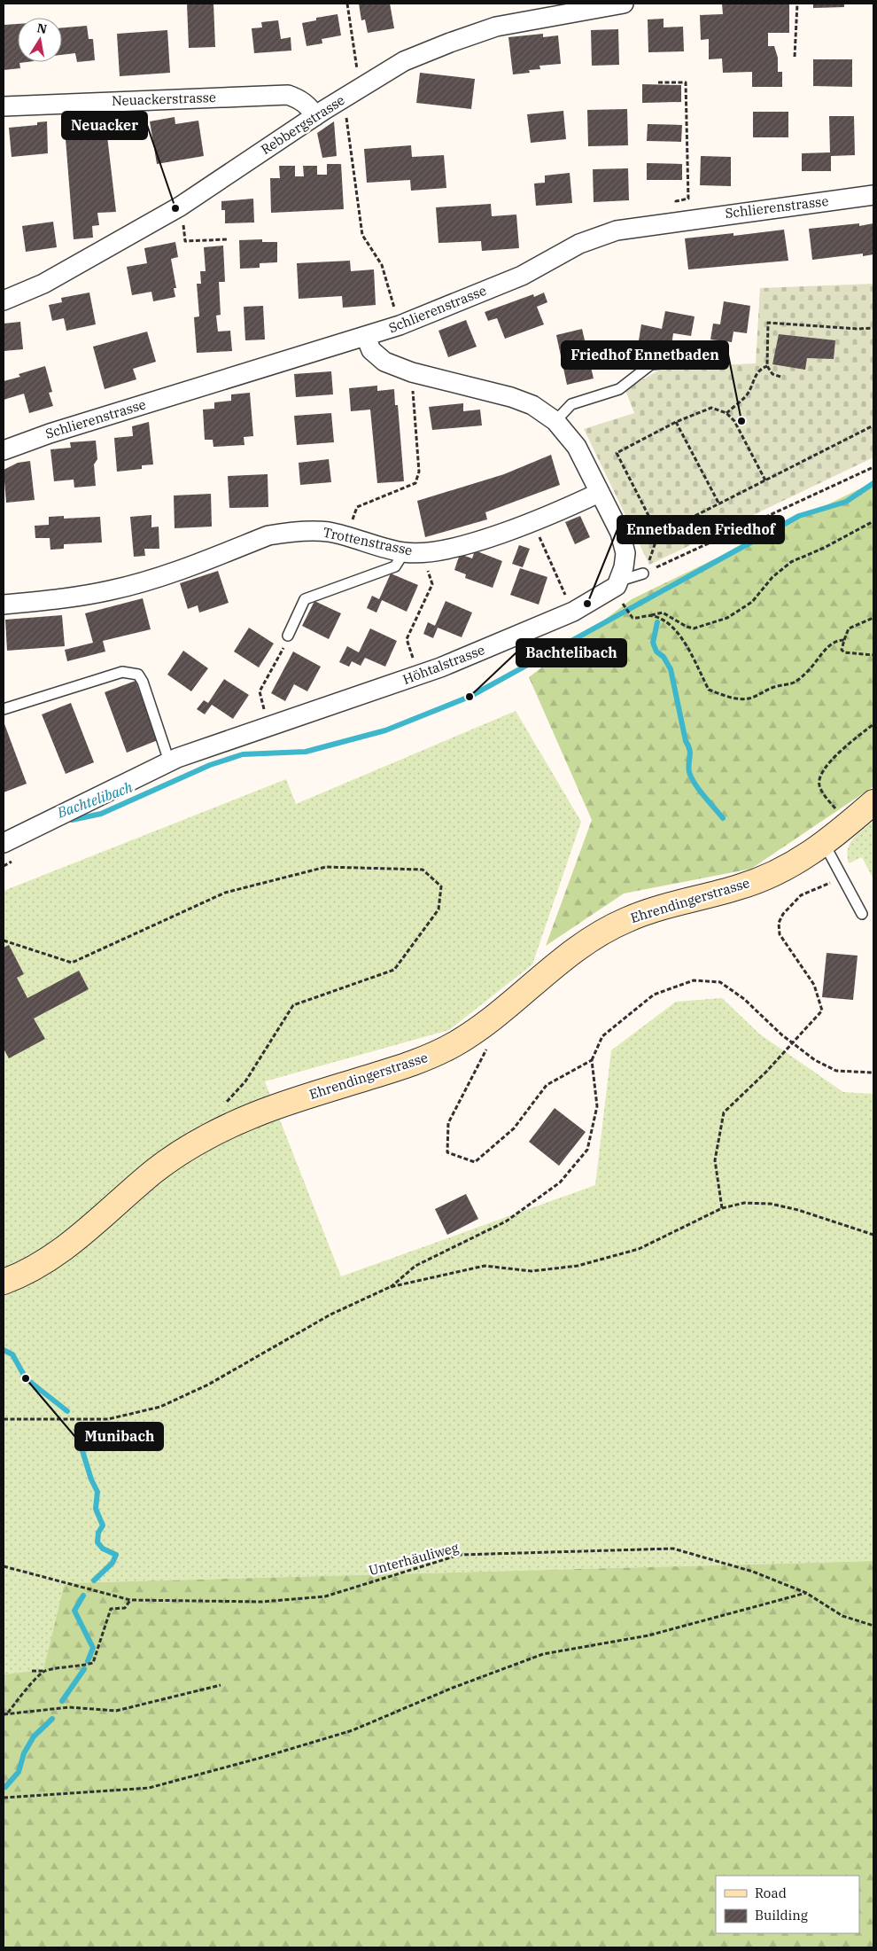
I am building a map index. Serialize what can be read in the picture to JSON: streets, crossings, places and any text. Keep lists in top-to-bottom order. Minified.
{"streets":{"main road":["Ehrendingerstrasse"],"street":["Neuackerstrasse","Rebbergstrasse","Schlierenstrasse","Trottenstrasse","Höhtalstrasse"],"path":["Unterhäuliweg"]},"crossings":[["Neuackerstrasse","Rebbergstrasse"]],"water":["Bachtelibach"],"places":["Neuacker","Friedhof Ennetbaden","Ennetbaden Friedhof","Bachtelibach","Munibach"],"legend":["Road","Building"],"north":"top"}
